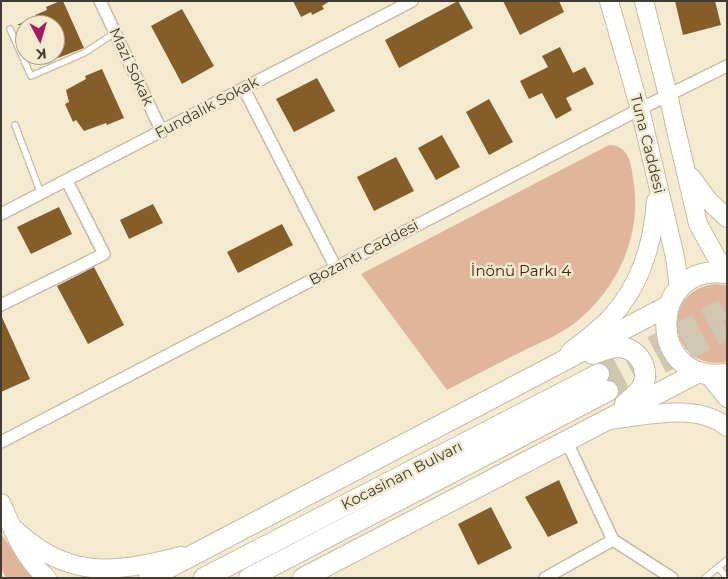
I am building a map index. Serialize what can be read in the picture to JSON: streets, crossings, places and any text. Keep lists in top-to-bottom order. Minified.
{"streets":{"highway":["Kocasinan Bulvarı"],"main road":["Tuna Caddesi"],"street":["Mazi Sokak","Fundalık Sokak","Bozantı Caddesi"]},"crossings":[["Mazi Sokak","Fundalık Sokak"],["Tuna Caddesi","Bozantı Caddesi"]],"parks":["İnönü Parkı 4"],"north":"bottom"}
